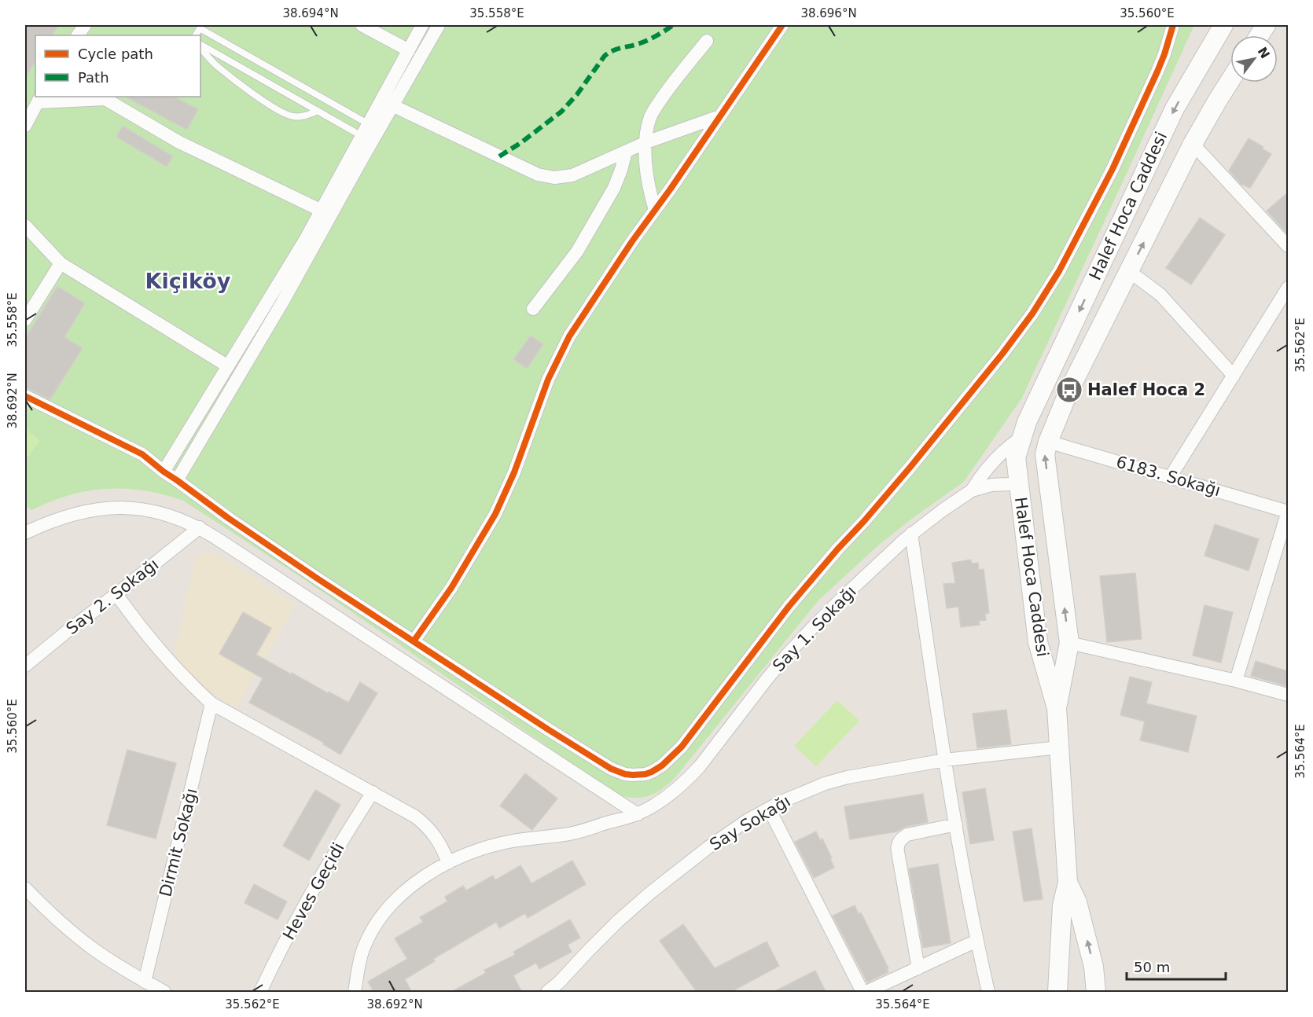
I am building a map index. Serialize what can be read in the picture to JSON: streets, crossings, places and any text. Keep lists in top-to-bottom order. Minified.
{"streets":{"main road":["Halef Hoca Caddesi"],"street":["6183. Sokağı","Say 2. Sokağı","Say 1. Sokağı","Say Sokağı","Dirmit Sokağı","Heves Geçidi"]},"crossings":[["Halef Hoca Caddesi","6183. Sokağı"],["Halef Hoca Caddesi","Say 1. Sokağı"]],"districts":["Kiçiköy"],"places":{"bus stop":["Halef Hoca 2"]},"legend":["Cycle path","Path"],"scale_bar":"50 m","north":"top right","coordinates":["38.694°N","35.558°E","38.696°N","35.560°E","35.562°E","38.692°N","35.564°E"]}
